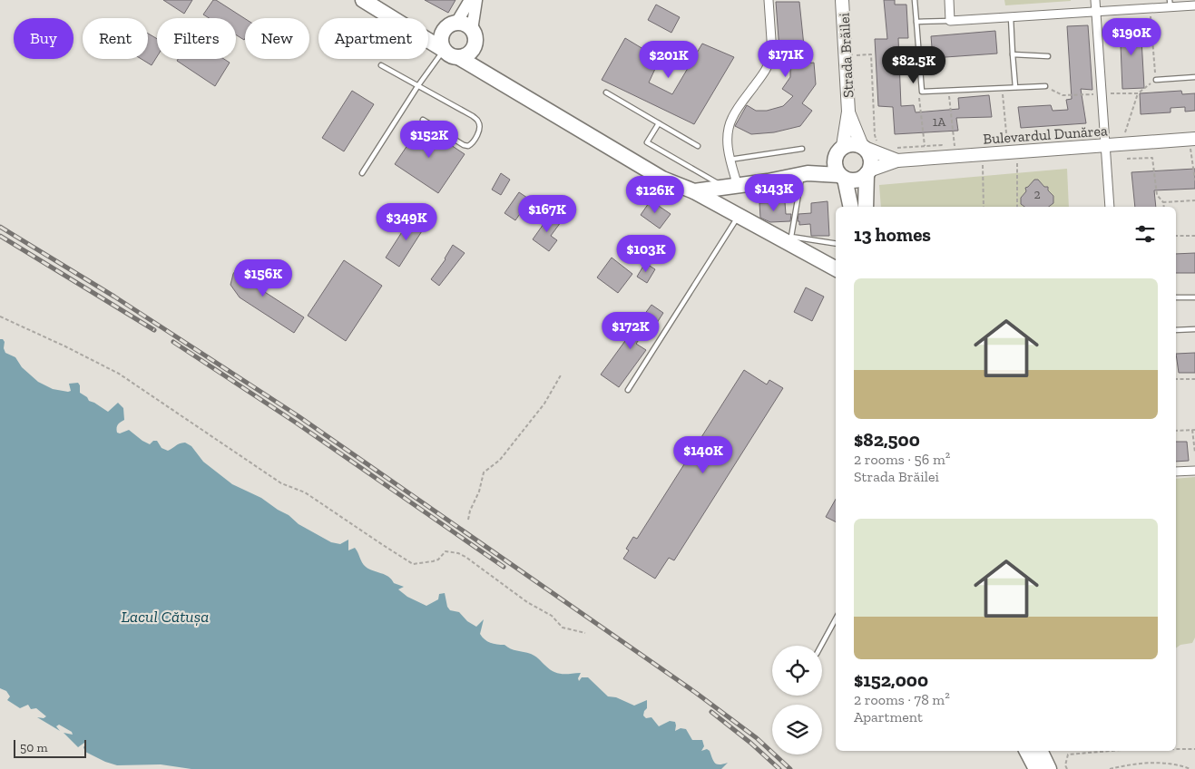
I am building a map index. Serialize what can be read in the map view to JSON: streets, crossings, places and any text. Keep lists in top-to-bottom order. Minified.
{"streets":{"highway":["Strada Brăilei"],"main road":["Bulevardul Dunărea"]},"crossings":[["Strada Brăilei","Bulevardul Dunărea"]],"water":["Lacul Cătușa"],"house_numbers":["1A","2"],"scale_bar":"50 m","page":{"price":["$190K","$171K","$201K","$82.5K","$152K","$143K","$126K","$167K","$349K","$103K","$156K","$172K","$140K"],"chip":["Buy","Rent","Filters","New","Apartment"],"heading":"13 homes","list":[{"name":"$82,500","note":"2 rooms · 56 m² · Strada Brăilei"},{"name":"$152,000","note":"2 rooms · 78 m² · Apartment"}],"scale":"50 m"}}
